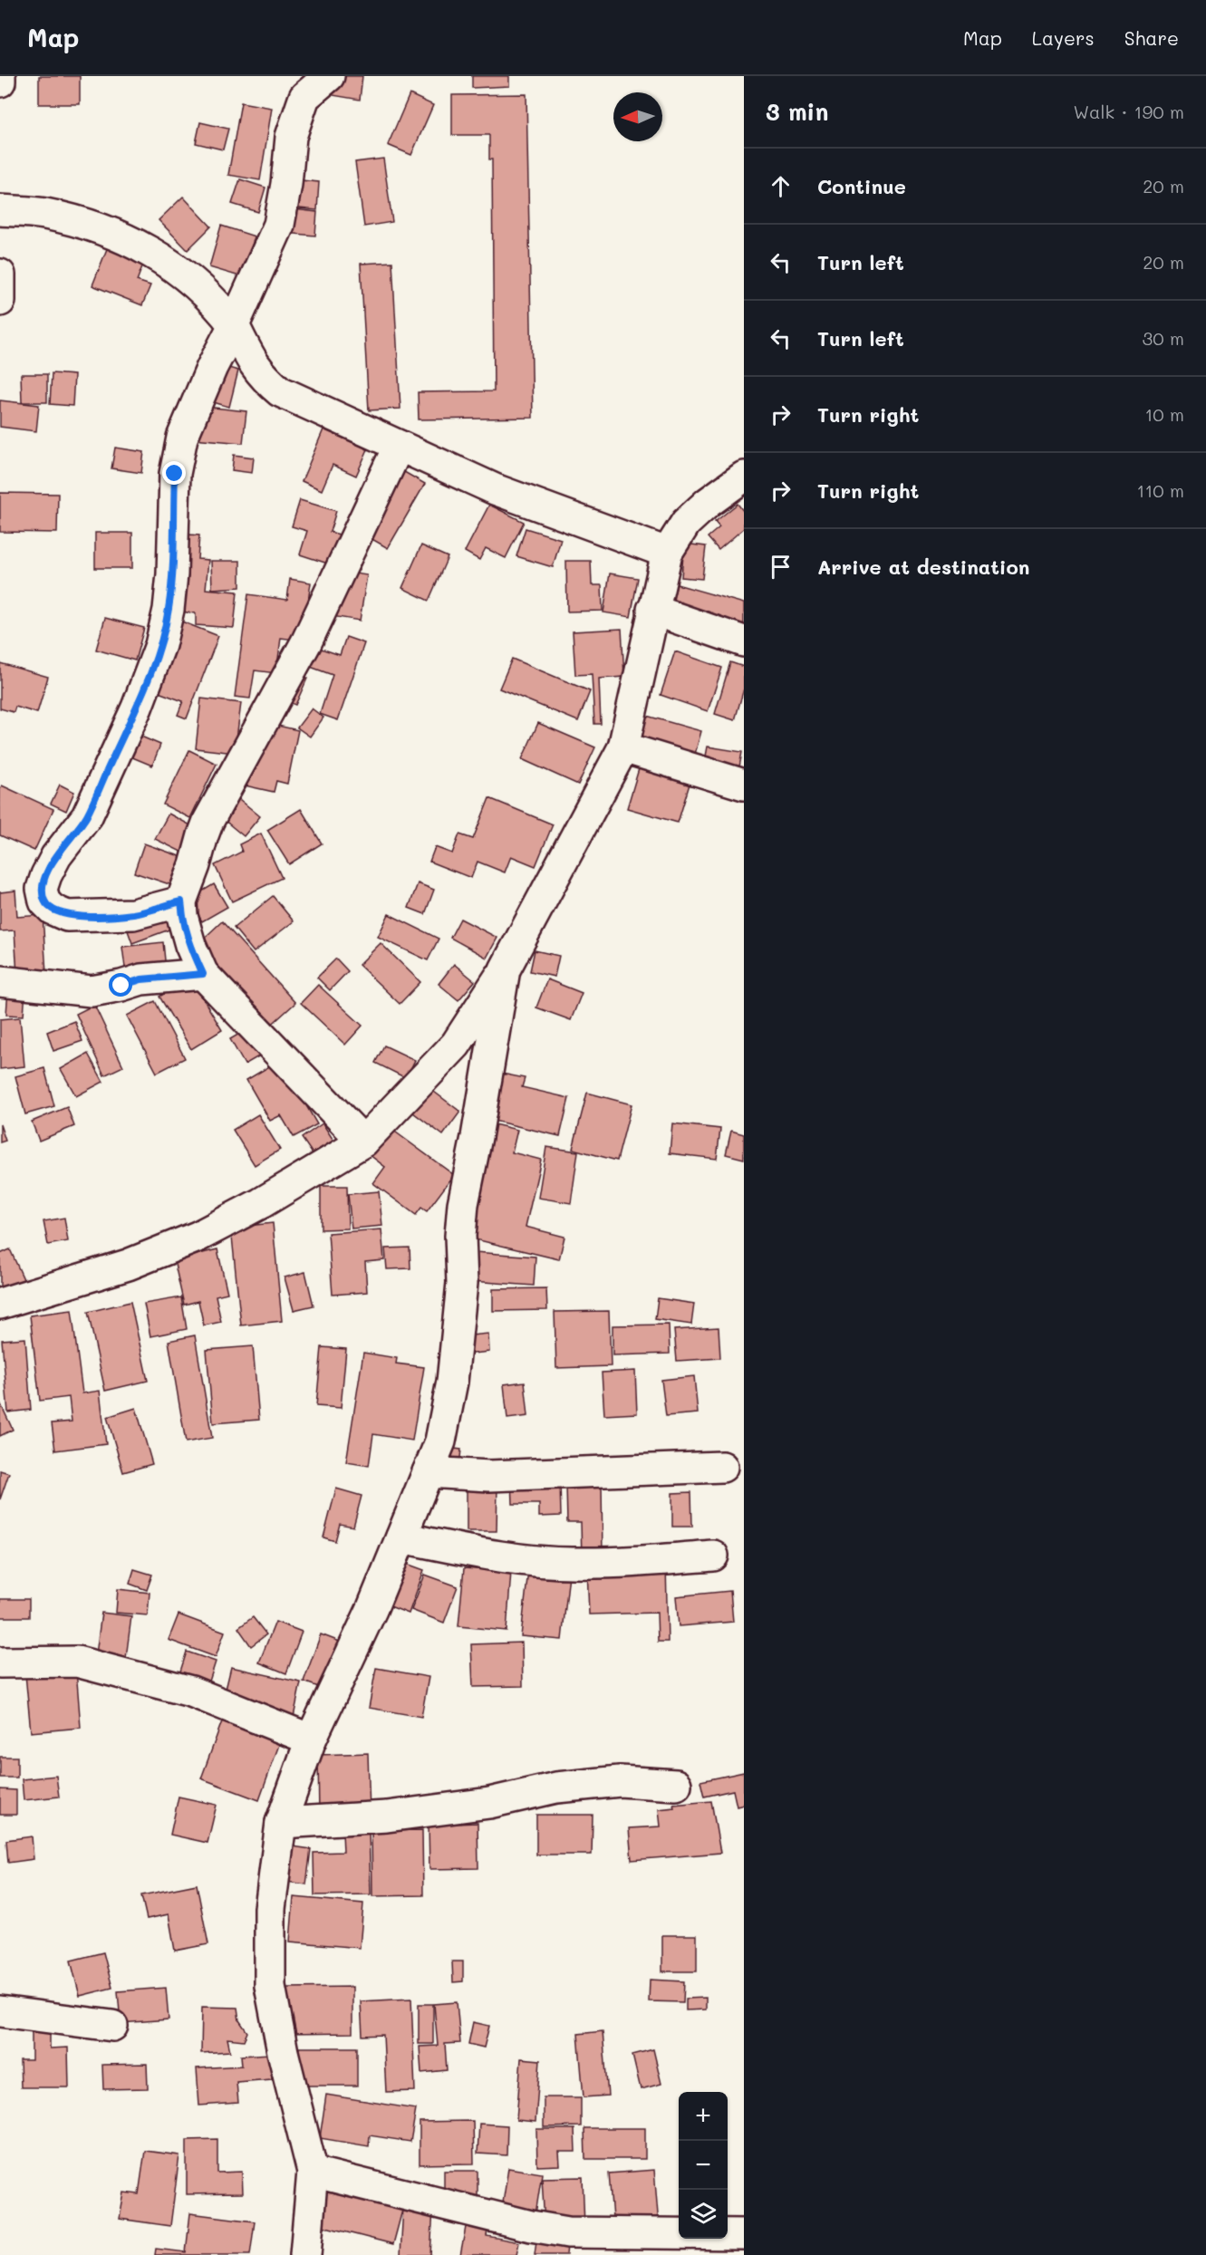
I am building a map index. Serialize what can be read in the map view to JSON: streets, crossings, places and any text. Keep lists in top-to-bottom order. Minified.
{"north":"left","page":{"header":"Map","nav":["Map","Layers","Share"],"heading":["3 min","Walk · 190 m"],"list":[["Continue","20 m"],["Turn left","20 m"],["Turn left","30 m"],["Turn right","10 m"],["Turn right","110 m"],"Arrive at destination"],"map_buttons":["+","−"]}}
